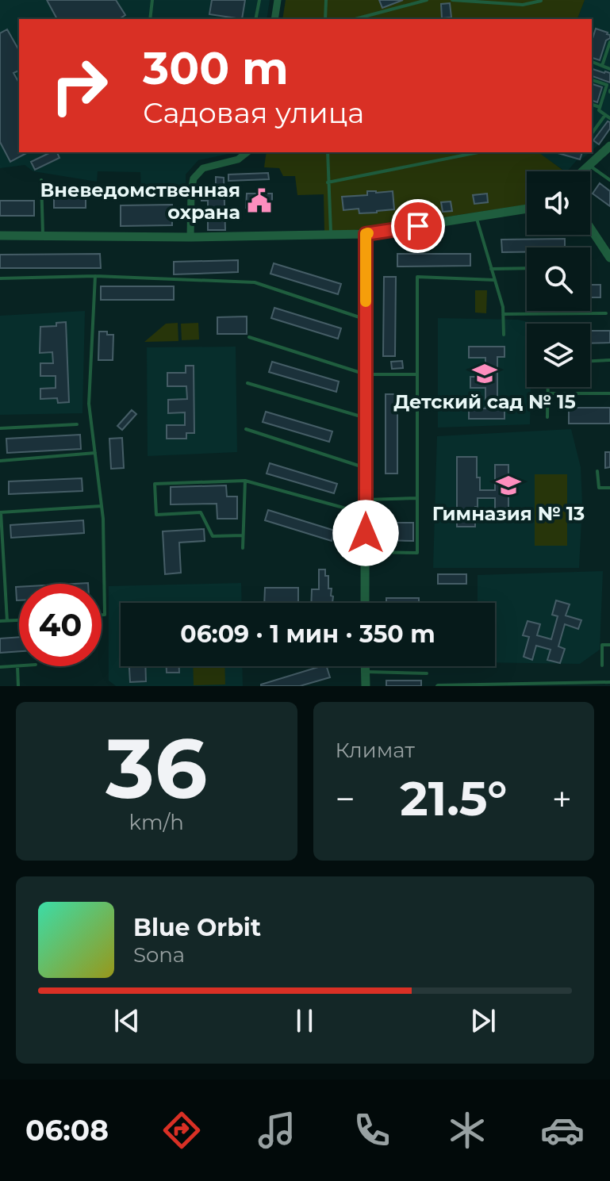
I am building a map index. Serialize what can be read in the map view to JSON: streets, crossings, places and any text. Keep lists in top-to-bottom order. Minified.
{"places":{"public building":["Вневедомственная охрана"],"school or university":["Детский сад № 15","Гимназия № 13"]},"page":{"turn":["300 m","Садовая улица"],"limit":"40","trip":"06:09 · 1 мин · 350 m","tile":[["36","km/h"],"Климат"],"heat":["−","21.5°","+"],"song":["Blue Orbit","Sona"],"tabs":"06:08"}}
